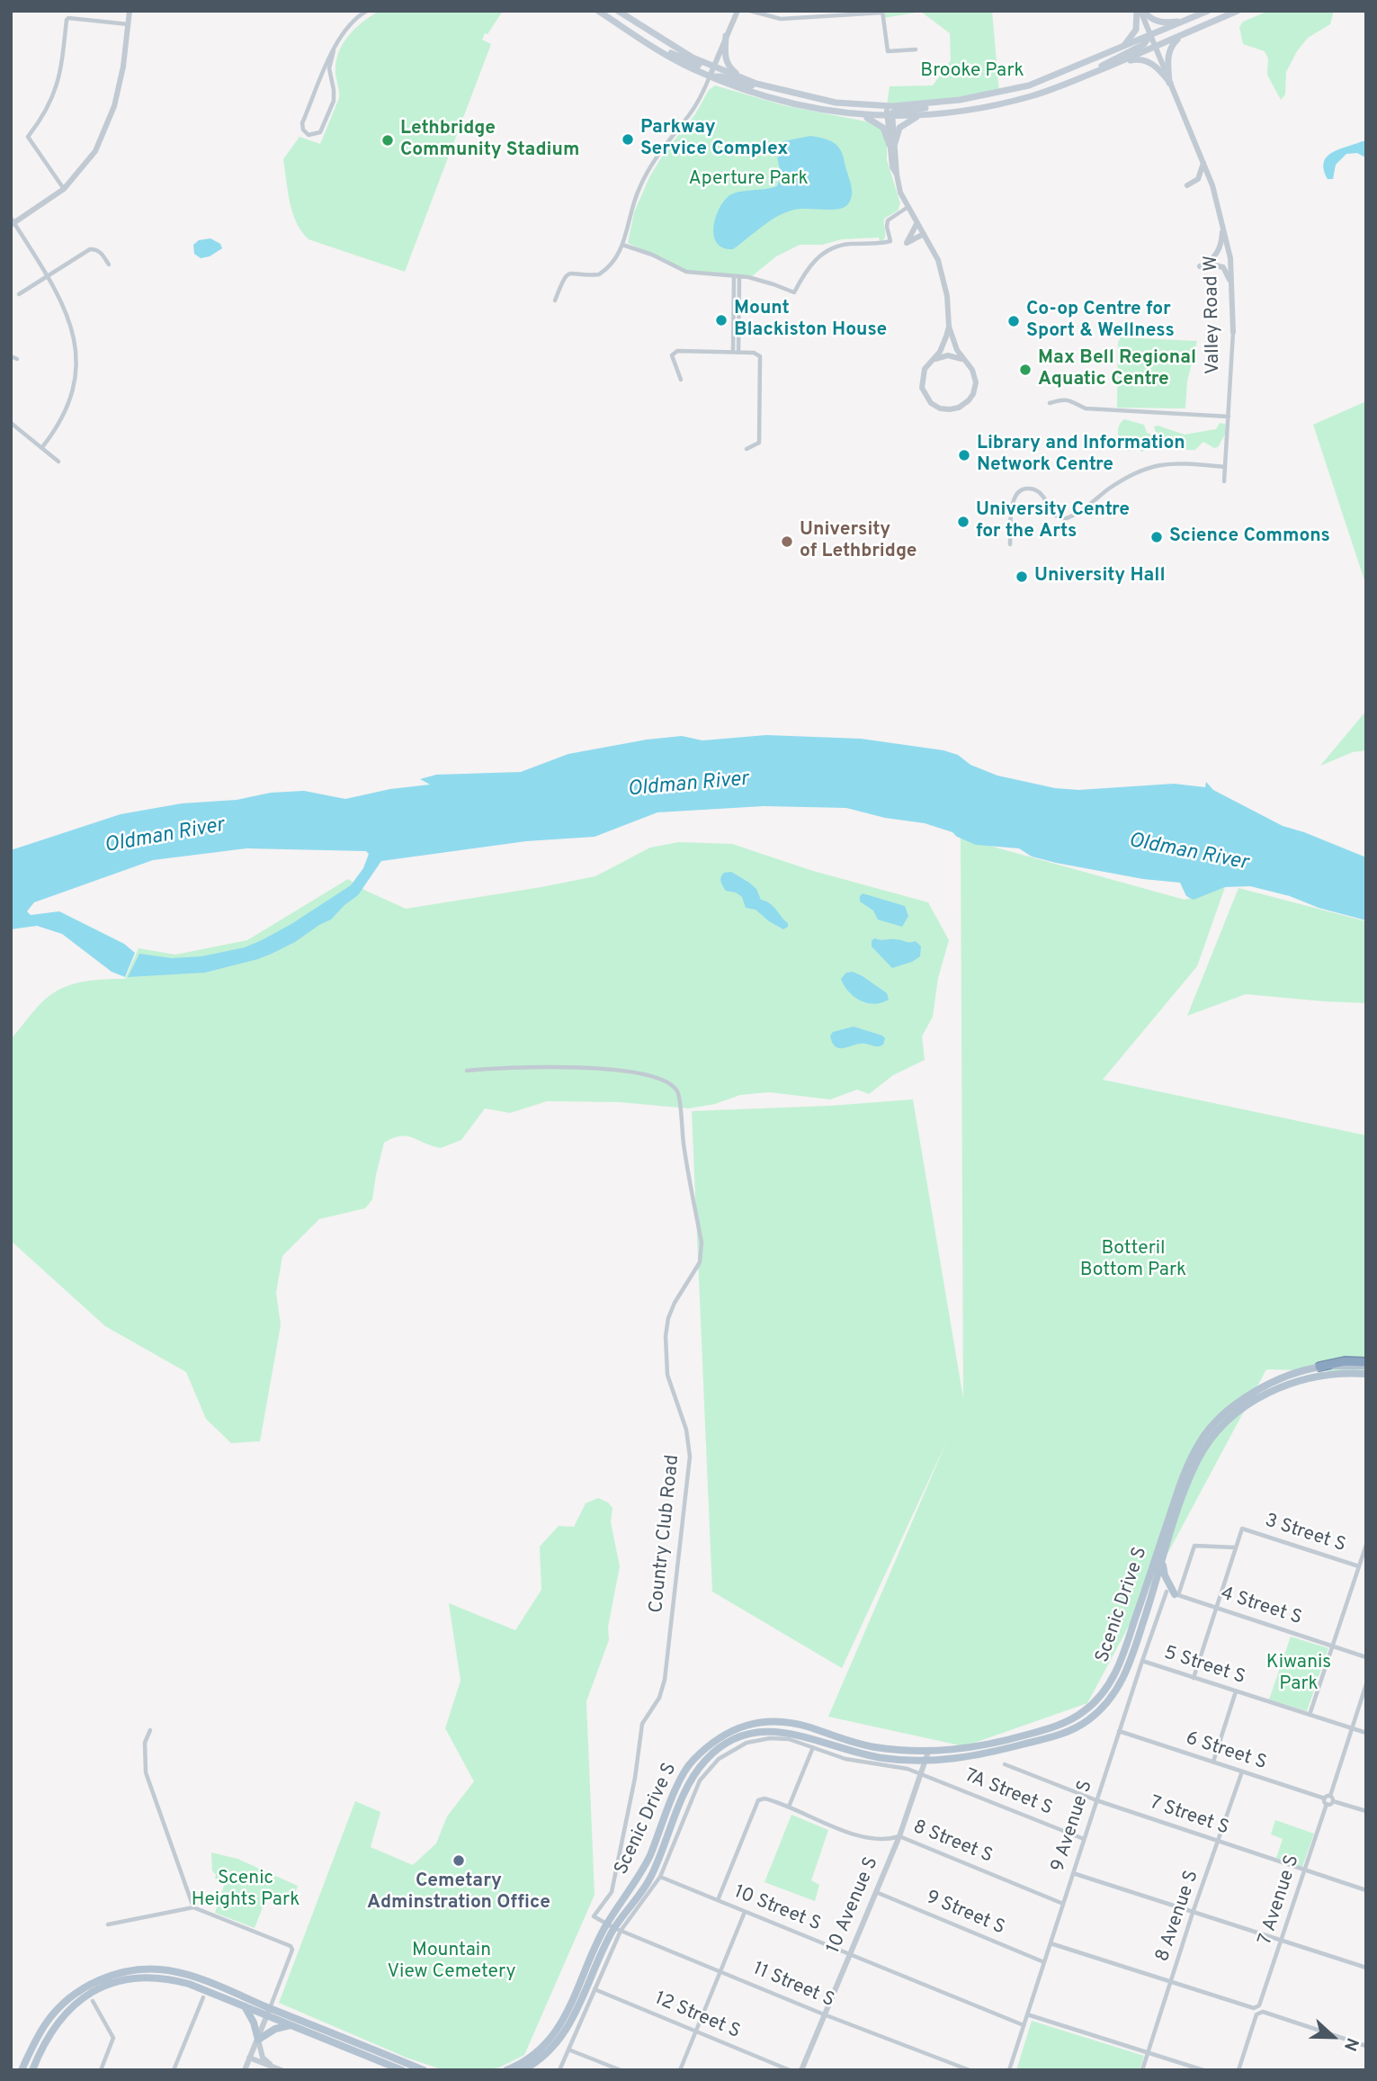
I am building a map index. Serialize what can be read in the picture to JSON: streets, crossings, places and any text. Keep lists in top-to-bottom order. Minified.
{"streets":{"main road":["Scenic Drive S"],"street":["Valley Road W","Country Club Road","3 Street S","4 Street S","5 Street S","6 Street S","7A Street S","7 Street S","9 Avenue S","8 Street S","7 Avenue S","10 Avenue S","10 Street S","9 Street S","8 Avenue S","11 Street S","12 Street S"]},"crossings":[["Country Club Road","Scenic Drive S"],["Country Club Road","11 Street S"],["3 Street S","9 Avenue S"],["Scenic Drive S","4 Street S"],["Scenic Drive S","7A Street S"],["Scenic Drive S","10 Avenue S"],["Scenic Drive S","10 Street S"],["Scenic Drive S","11 Street S"],["Scenic Drive S","12 Street S"],["4 Street S","9 Avenue S"],["5 Street S","9 Avenue S"],["6 Street S","9 Avenue S"],["6 Street S","8 Avenue S"],["7A Street S","9 Avenue S"],["7A Street S","10 Avenue S"],["7 Street S","9 Avenue S"],["7 Street S","7 Avenue S"],["7 Street S","8 Avenue S"],["9 Avenue S","8 Street S"],["9 Avenue S","10 Street S"],["9 Avenue S","9 Street S"],["8 Street S","10 Avenue S"],["8 Street S","10 Street S"],["7 Avenue S","8 Avenue S"],["10 Avenue S","10 Street S"],["10 Avenue S","9 Street S"],["10 Avenue S","11 Street S"]],"water":["Oldman River"],"parks":["Brooke Park","Aperture Park","Botteril Bottom Park","Kiwanis Park","Scenic Heights Park","Mountain View Cemetery"],"places":["Parkway Service Complex","Lethbridge Community Stadium","Mount Blackiston House","Co-op Centre for Sport & Wellness","Max Bell Regional Aquatic Centre","Library and Information Network Centre","University Centre for the Arts","Science Commons","University of Lethbridge","University Hall","Cemetary Adminstration Office"],"north":"right"}
